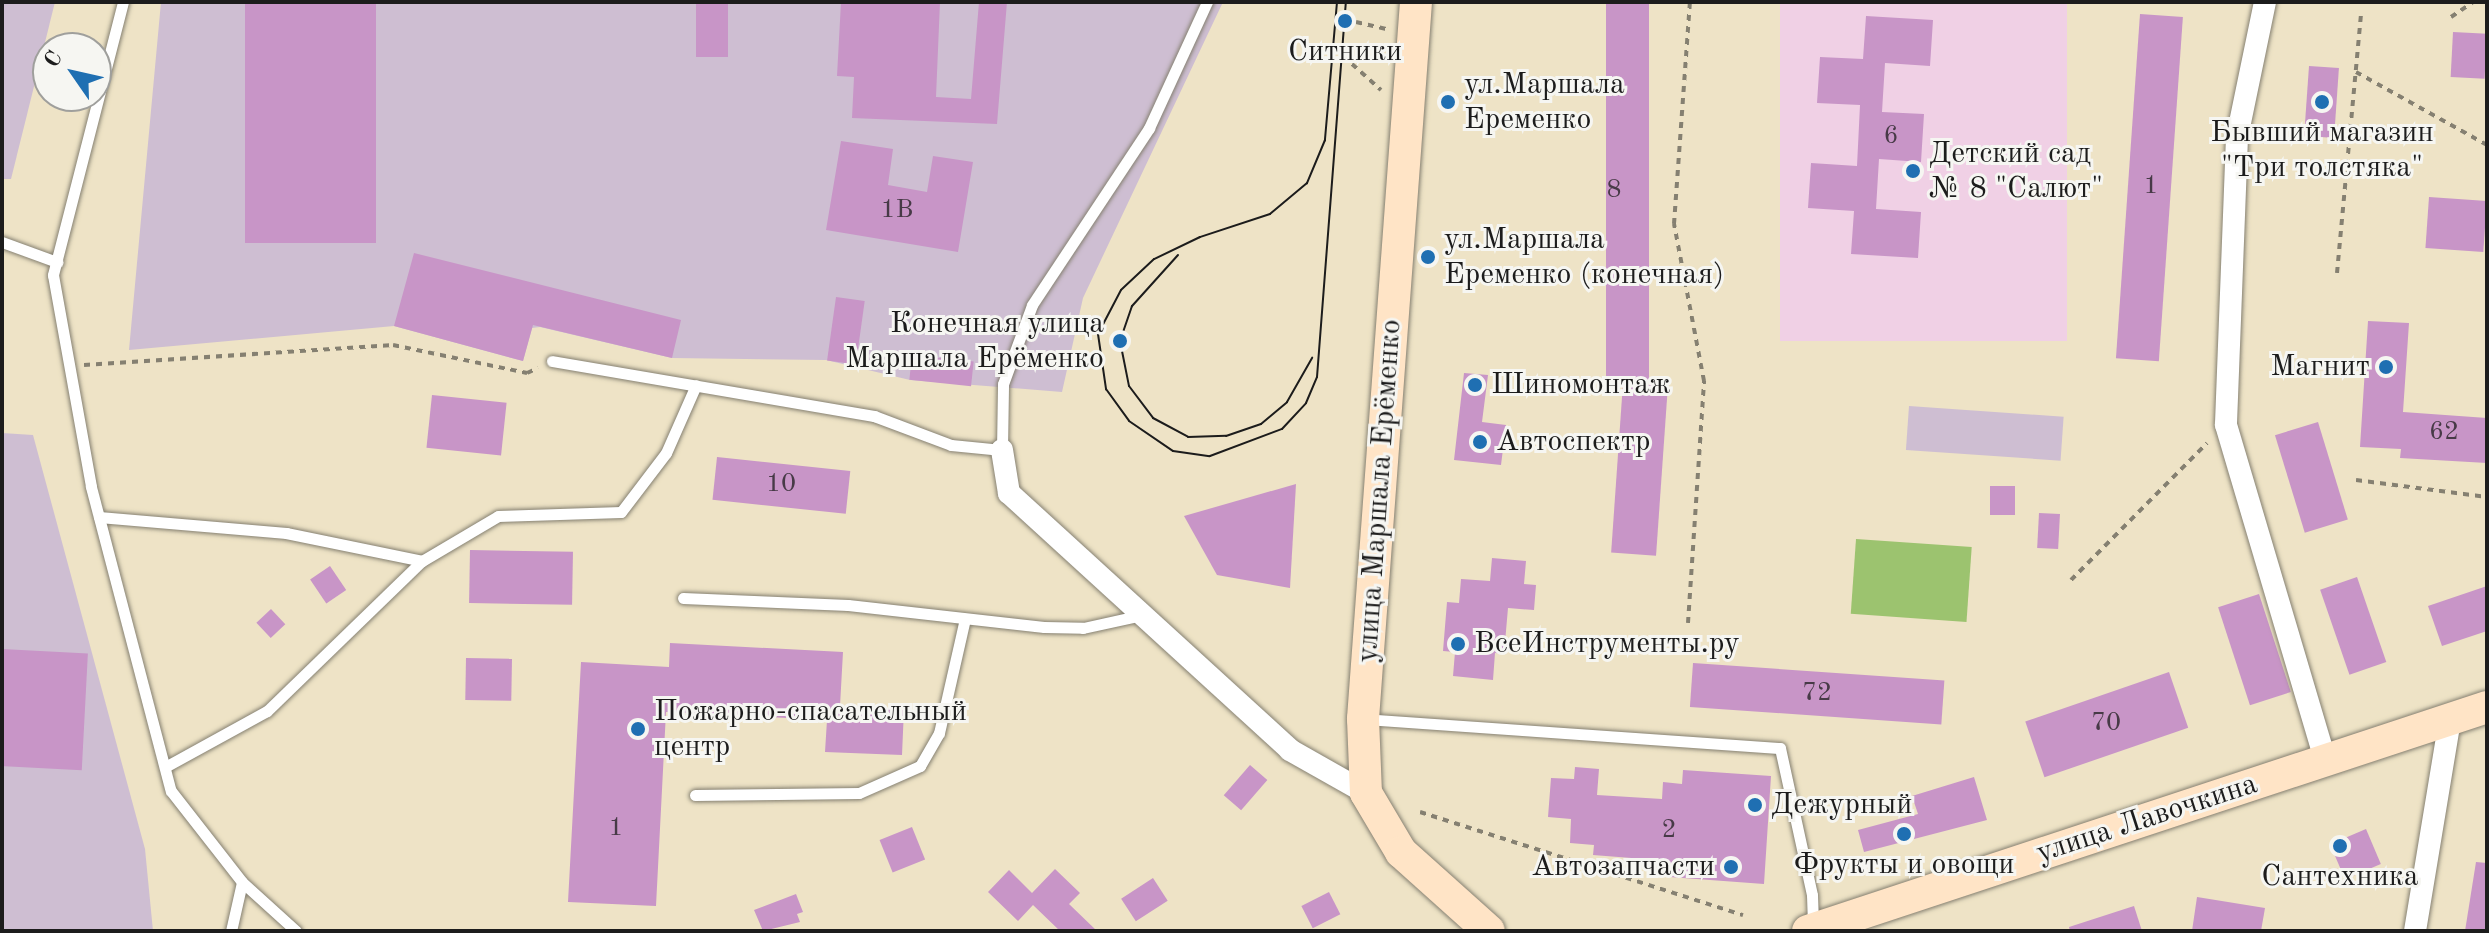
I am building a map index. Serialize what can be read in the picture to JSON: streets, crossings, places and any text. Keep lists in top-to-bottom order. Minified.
{"streets":{"main road":["улица Маршала Ерёменко","улица Лавочкина"]},"places":["Ситники","ул.Маршала Еременко","Бывший магазин \"Три толстяка\"","Детский сад № 8 \"Салют\"","ул.Маршала Еременко (конечная)","Конечная улица Маршала Ерёменко","Магнит","Шиномонтаж","Автоспектр","ВсеИнструменты.ру","Пожарно-спасательный центр","Дежурный","Фрукты и овощи","Сантехника","Автозапчасти"],"house_numbers":["6","1","8","1В","62","10","72","70","1","2"],"north":"top left"}
